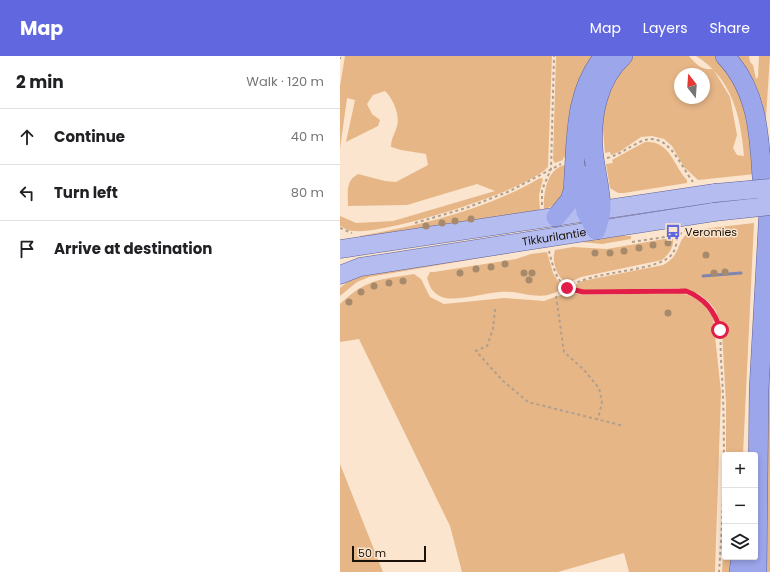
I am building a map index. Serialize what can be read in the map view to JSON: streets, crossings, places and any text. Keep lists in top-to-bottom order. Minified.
{"streets":{"main road":["Tikkurilantie"]},"places":{"bus stop":["Veromies"]},"scale_bar":"50 m","north":"top","page":{"header":"Map","nav":["Map","Layers","Share"],"heading":["2 min","Walk · 120 m"],"list":[["Continue","40 m"],["Turn left","80 m"],"Arrive at destination"],"map_buttons":["+","−"],"scale":"50 m"}}
